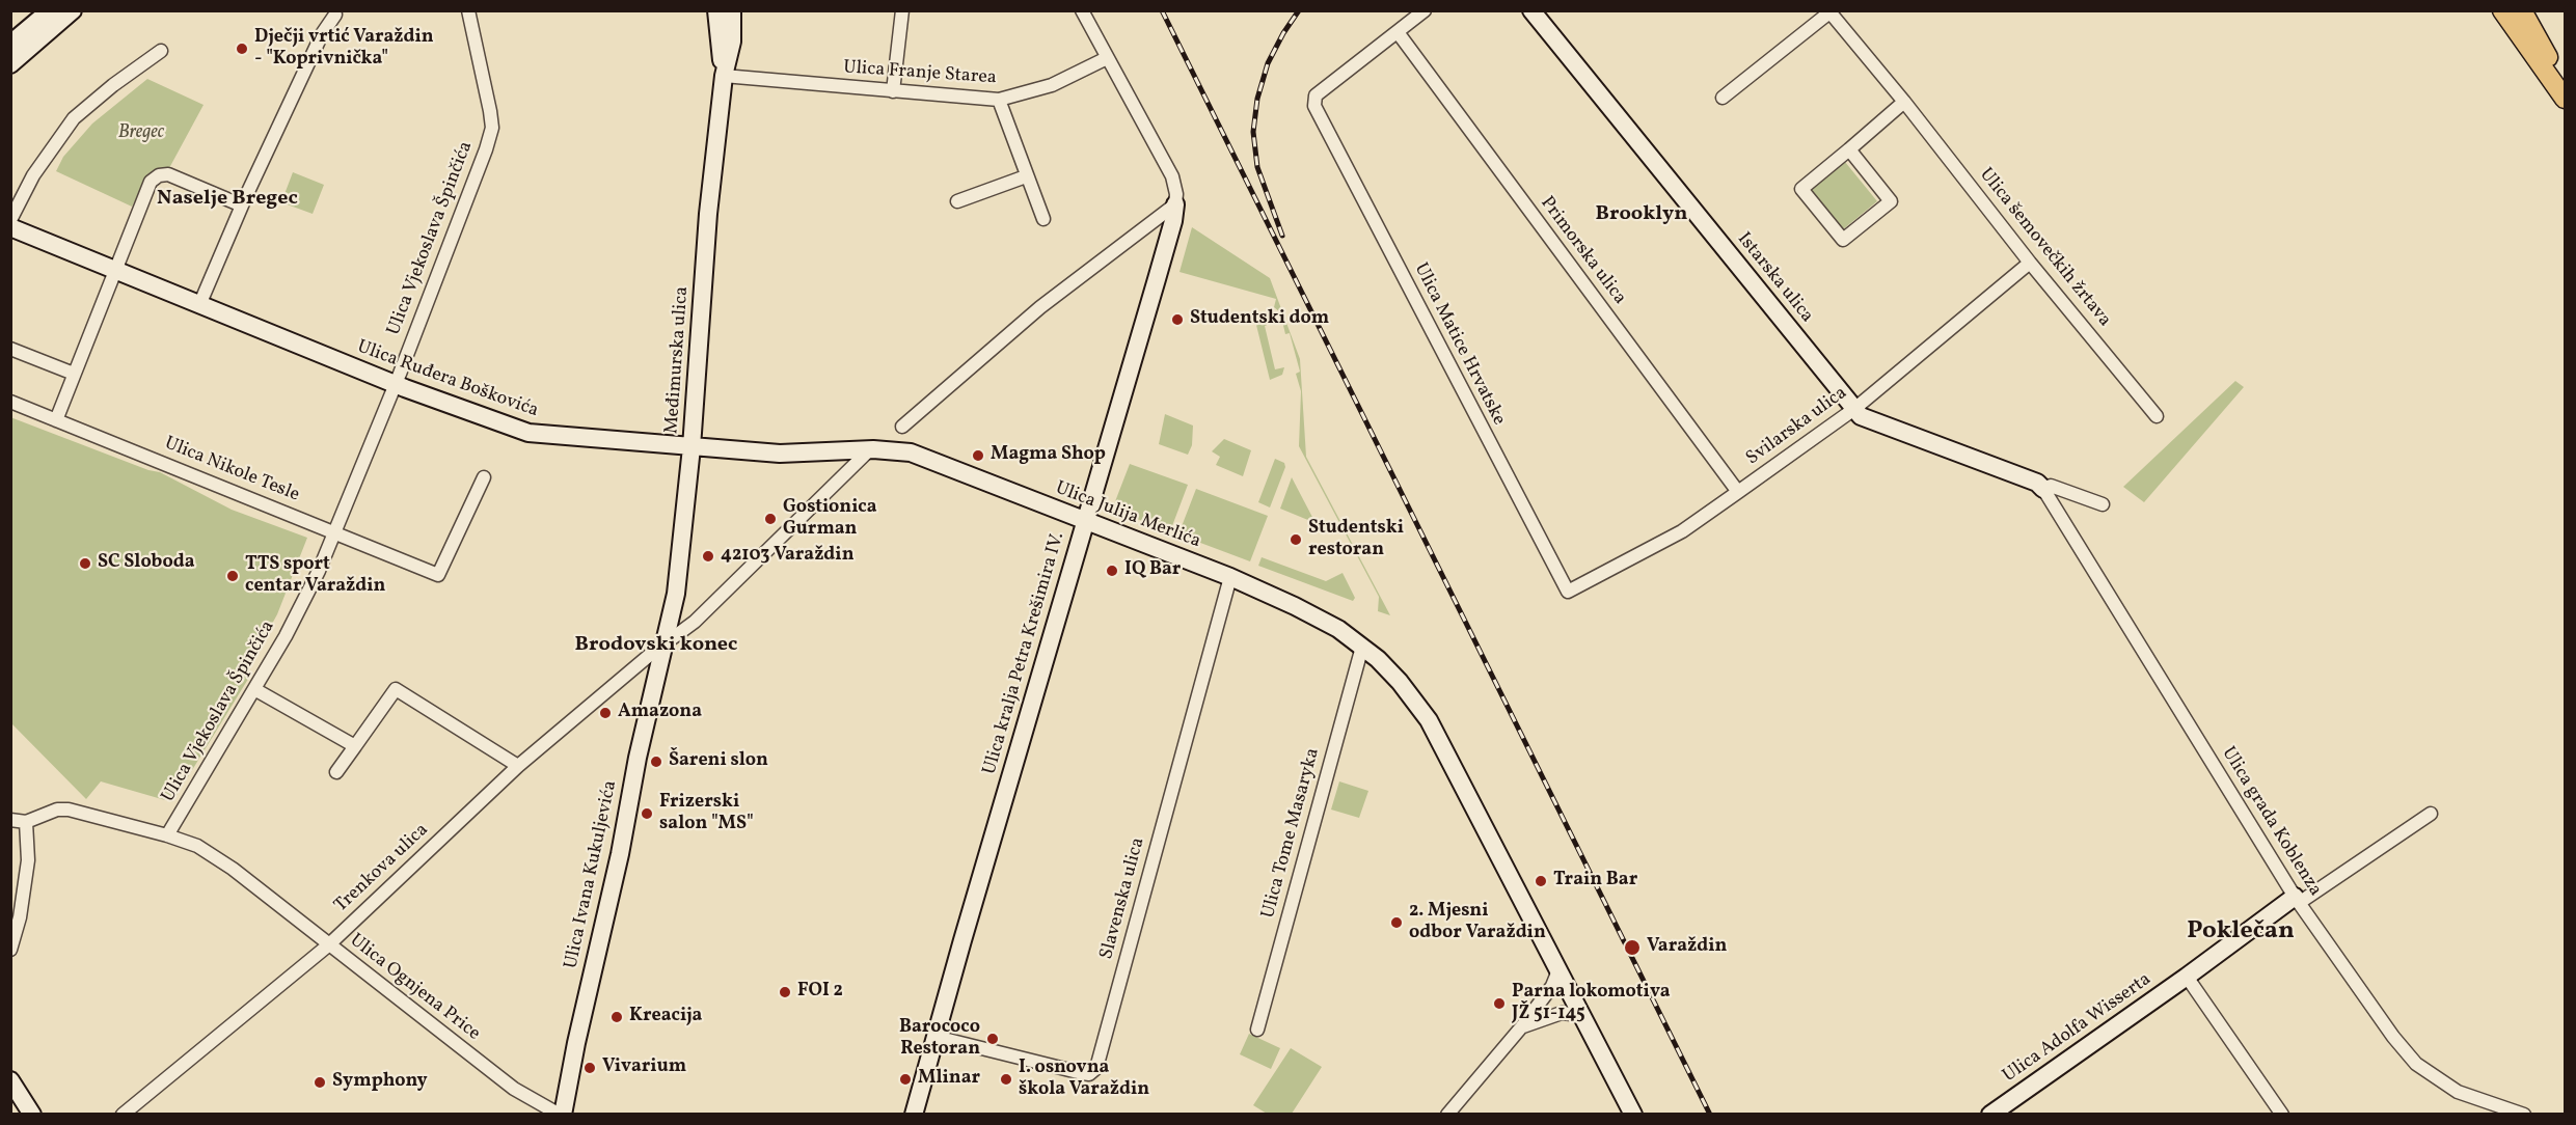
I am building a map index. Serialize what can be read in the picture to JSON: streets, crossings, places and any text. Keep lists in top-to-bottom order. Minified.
{"streets":{"street":["Ulica Franje Starea","Ulica Vjekoslava Špinčića","Ulica šemovečkih žrtava","Primorska ulica","Istarska ulica","Ulica Matice Hrvatske","Međimurska ulica","Ulica Ruđera Boškovića","Svilarska ulica","Ulica Nikole Tesle","Ulica Julija Merlića","Ulica kralja Petra Krešimira IV.","Ulica grada Koblenza","Ulica Tome Masaryka","Trenkova ulica","Ulica Ivana Kukuljevića","Slavenska ulica","Ulica Ognjena Price","Ulica Adolfa Wisserta"]},"crossings":[["Ulica Franje Starea","Međimurska ulica"],["Ulica Vjekoslava Špinčića","Ulica Ruđera Boškovića"],["Ulica Vjekoslava Špinčića","Ulica Nikole Tesle"],["Ulica Vjekoslava Špinčića","Ulica Ognjena Price"],["Ulica šemovečkih žrtava","Svilarska ulica"],["Primorska ulica","Ulica Matice Hrvatske"],["Primorska ulica","Svilarska ulica"],["Istarska ulica","Svilarska ulica"],["Istarska ulica","Ulica grada Koblenza"],["Ulica Matice Hrvatske","Svilarska ulica"],["Međimurska ulica","Ulica Ruđera Boškovića"],["Međimurska ulica","Ulica Julija Merlića"],["Međimurska ulica","Trenkova ulica"],["Međimurska ulica","Ulica Ivana Kukuljevića"],["Ulica Ruđera Boškovića","Ulica Julija Merlića"],["Ulica Julija Merlića","Ulica kralja Petra Krešimira IV."],["Ulica Julija Merlića","Ulica Tome Masaryka"],["Ulica Julija Merlića","Trenkova ulica"],["Ulica Julija Merlića","Slavenska ulica"],["Ulica kralja Petra Krešimira IV.","Slavenska ulica"],["Ulica grada Koblenza","Ulica Adolfa Wisserta"],["Trenkova ulica","Ulica Ivana Kukuljevića"],["Trenkova ulica","Ulica Ognjena Price"],["Ulica Ivana Kukuljevića","Ulica Ognjena Price"]],"districts":["Naselje Bregec","Brooklyn","Brodovski konec","Poklečan"],"parks":["Bregec"],"places":["Dječji vrtić Varaždin - \"Koprivnička\"","Studentski dom","Magma Shop","Gostionica Gurman","Studentski restoran","42103 Varaždin","SC Sloboda","IQ Bar","TTS sport centar Varaždin","Amazona","Šareni slon","Frizerski salon \"MS\"","Train Bar","2. Mjesni odbor Varaždin","Varaždin","FOI 2","Parna lokomotiva JŽ 51-145","Kreacija","Barococo Restoran","Vivarium","Mlinar","I. osnovna škola Varaždin","Symphony"]}
